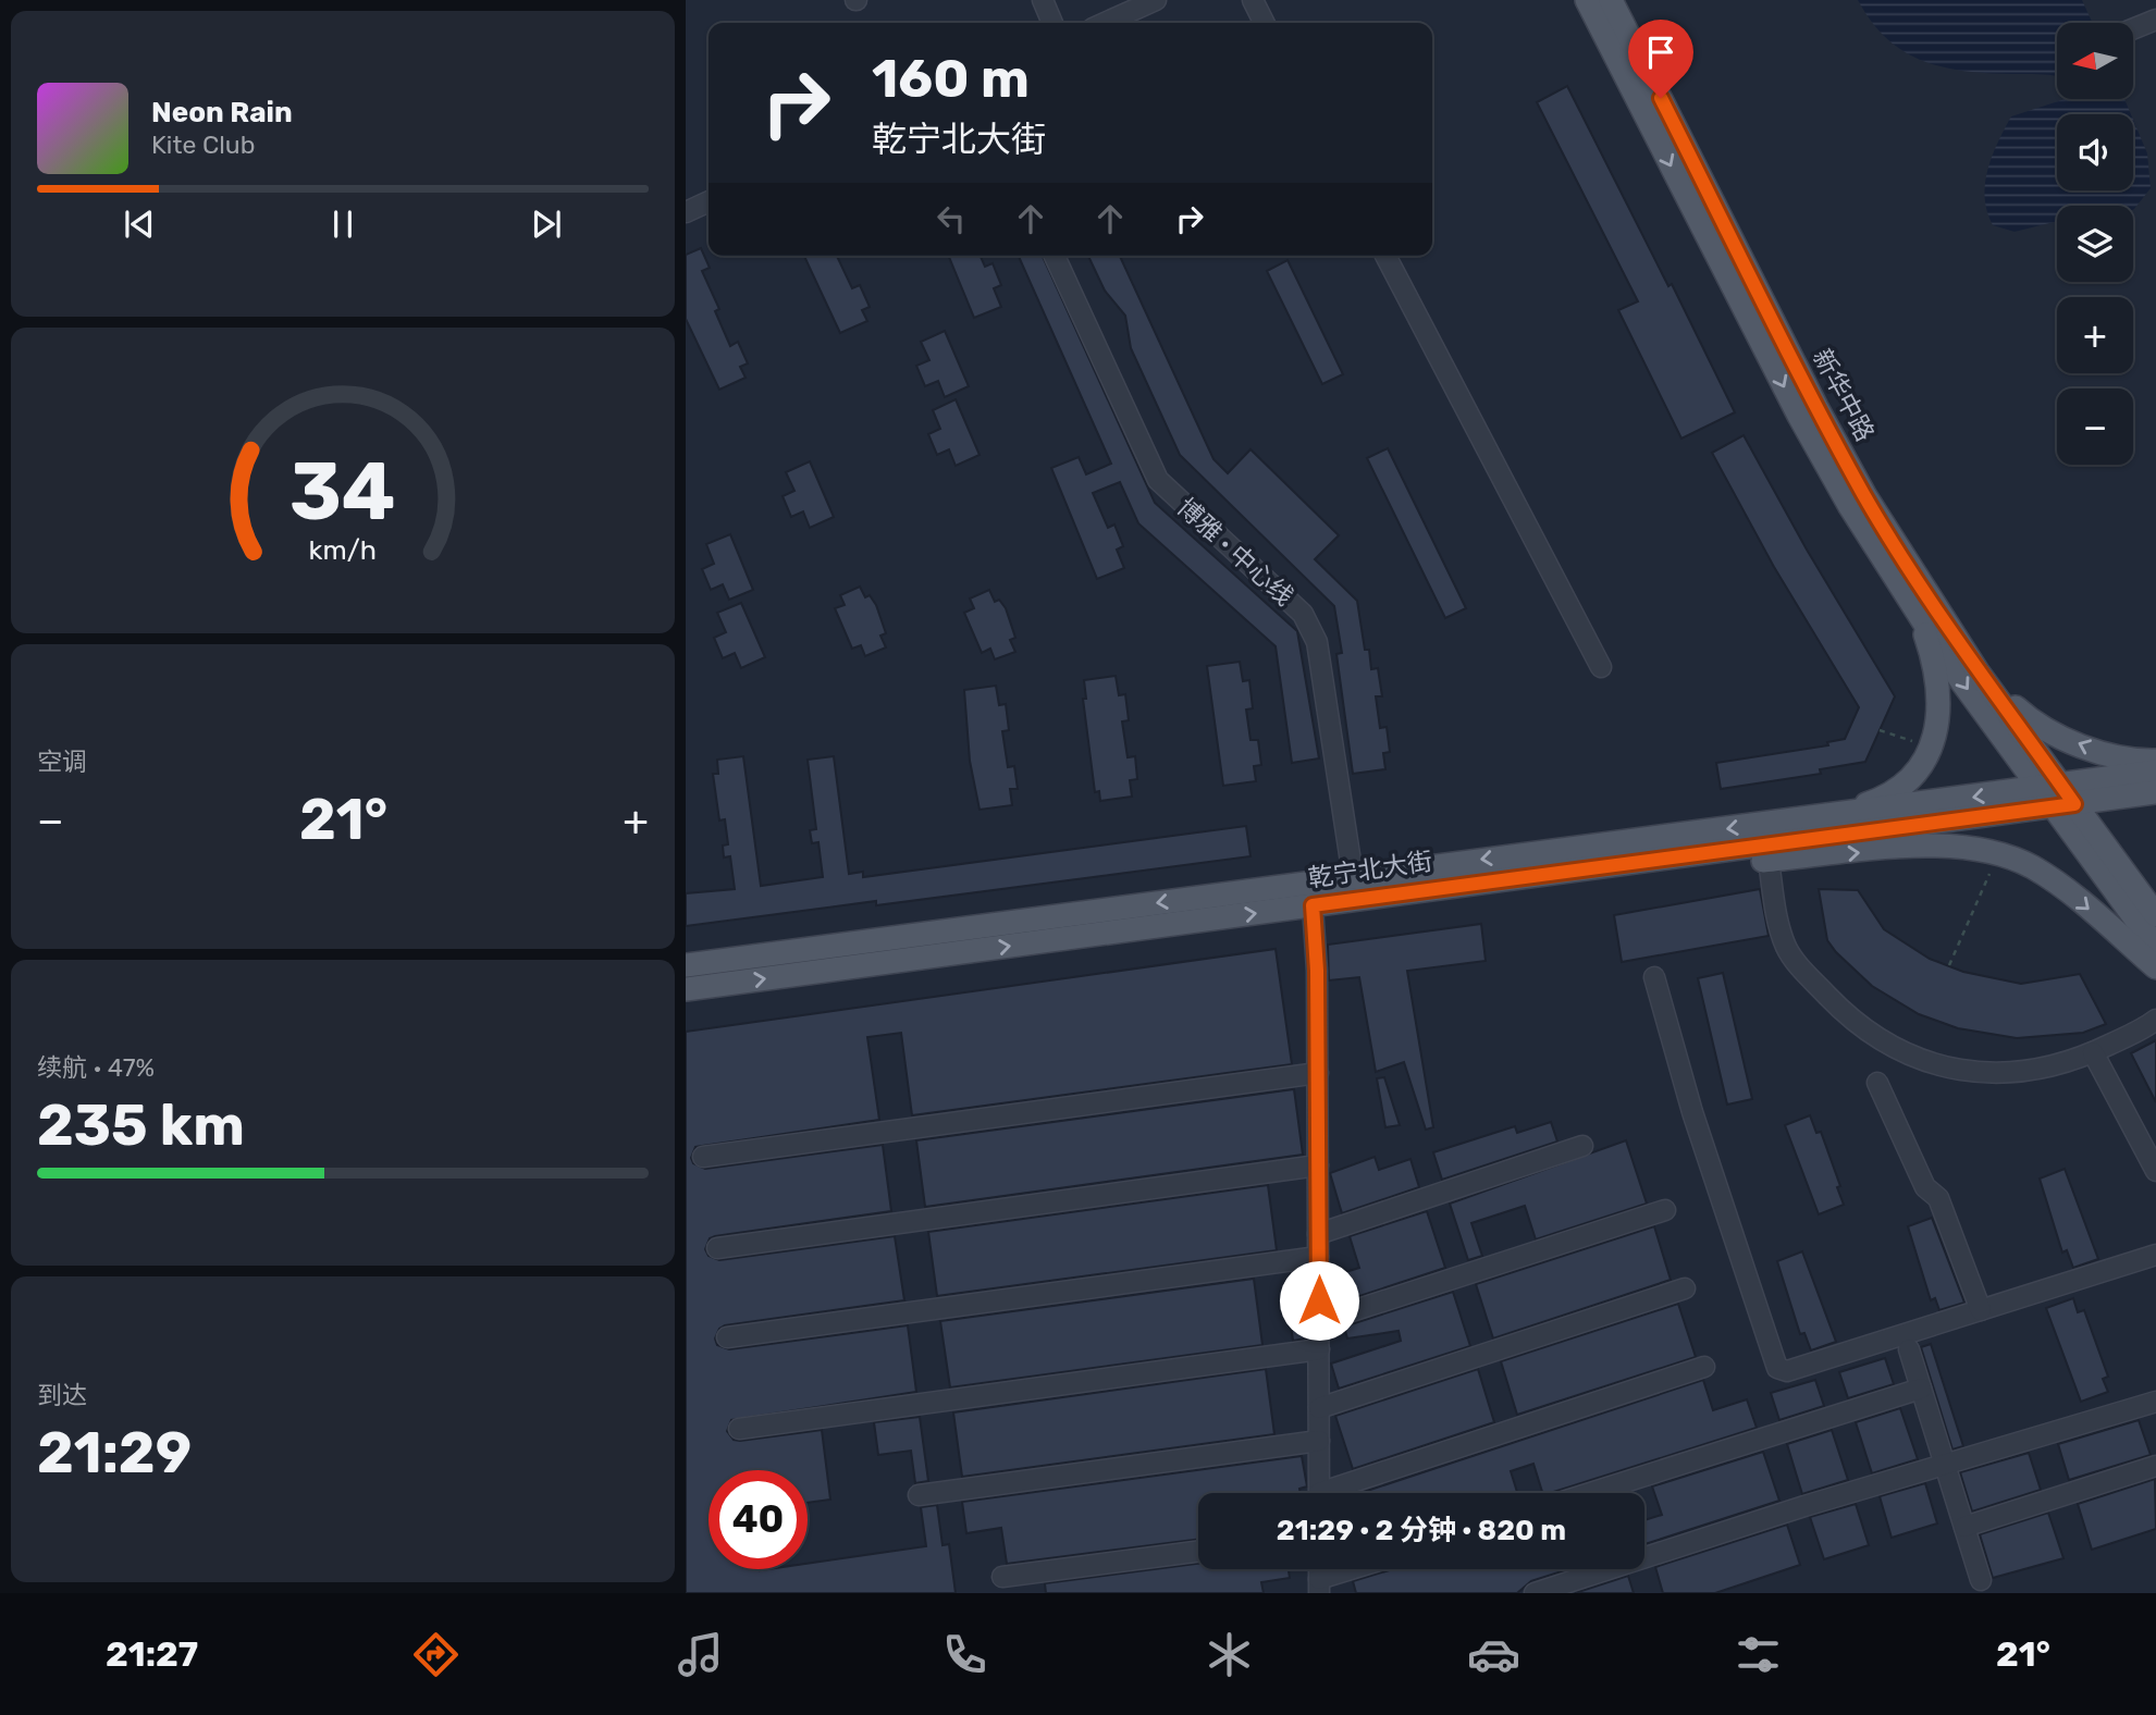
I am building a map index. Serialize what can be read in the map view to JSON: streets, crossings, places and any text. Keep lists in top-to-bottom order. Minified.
{"streets":{"main road":["新华中路","乾宁北大街"],"street":["博雅 · 中心线"]},"crossings":[["新华中路","乾宁北大街"],["博雅 · 中心线","乾宁北大街"]],"north":"left","page":{"map_buttons":["+","−"],"turn":["160 m","乾宁北大街"],"song":["Neon Rain","Kite Club"],"tile":["空调",["续航 · 47%","235 km"],["到达","21:29"]],"heat":["−","21°","+"],"limit":"40","trip":"21:29 · 2 分钟 · 820 m","tabs":["21:27","21°"],"gauge":["34","km/h"]}}
